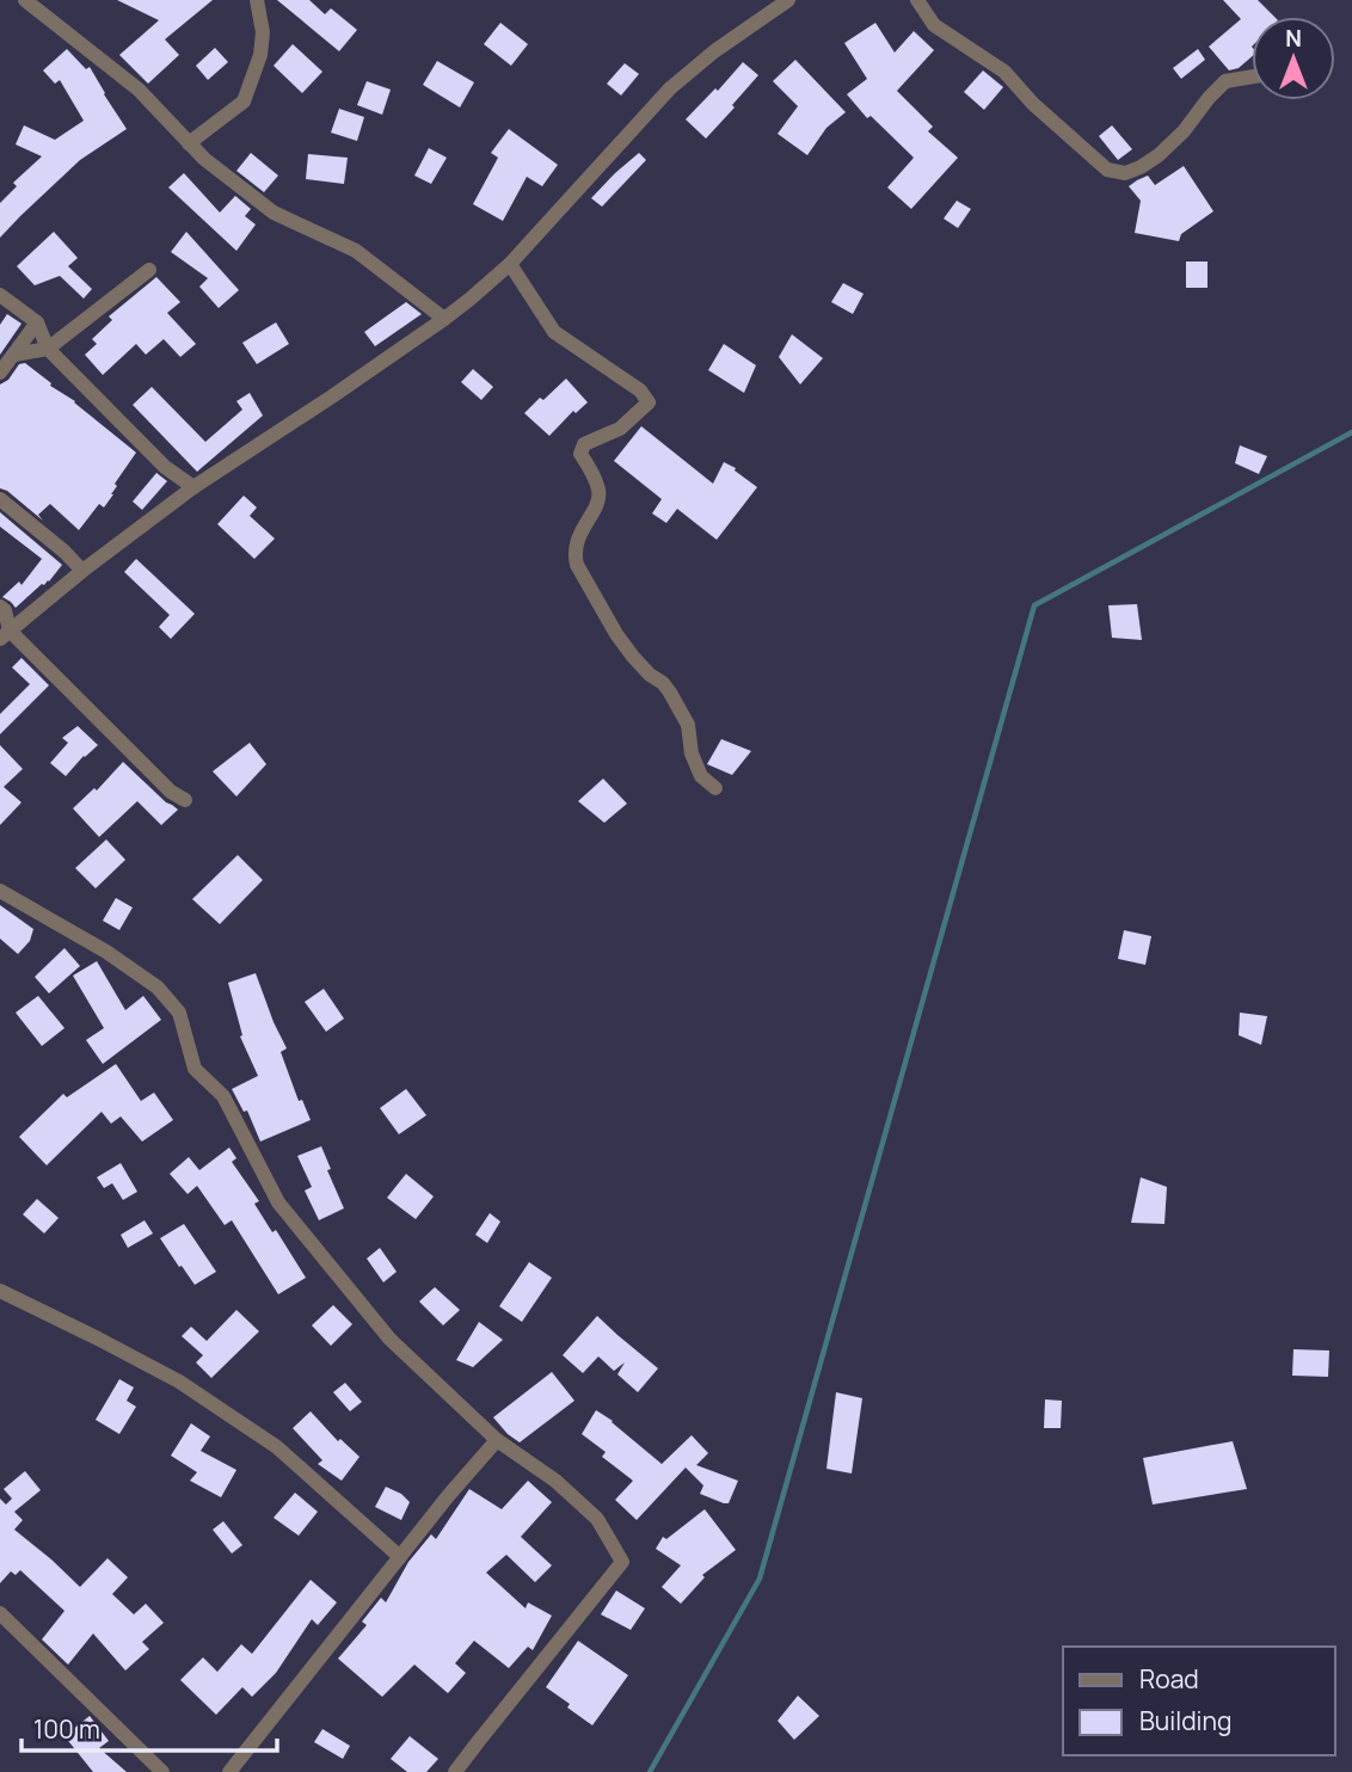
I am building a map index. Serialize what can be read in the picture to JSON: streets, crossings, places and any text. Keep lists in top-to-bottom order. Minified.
{"legend":["Road","Building"],"scale_bar":"100 m","north":"top"}
